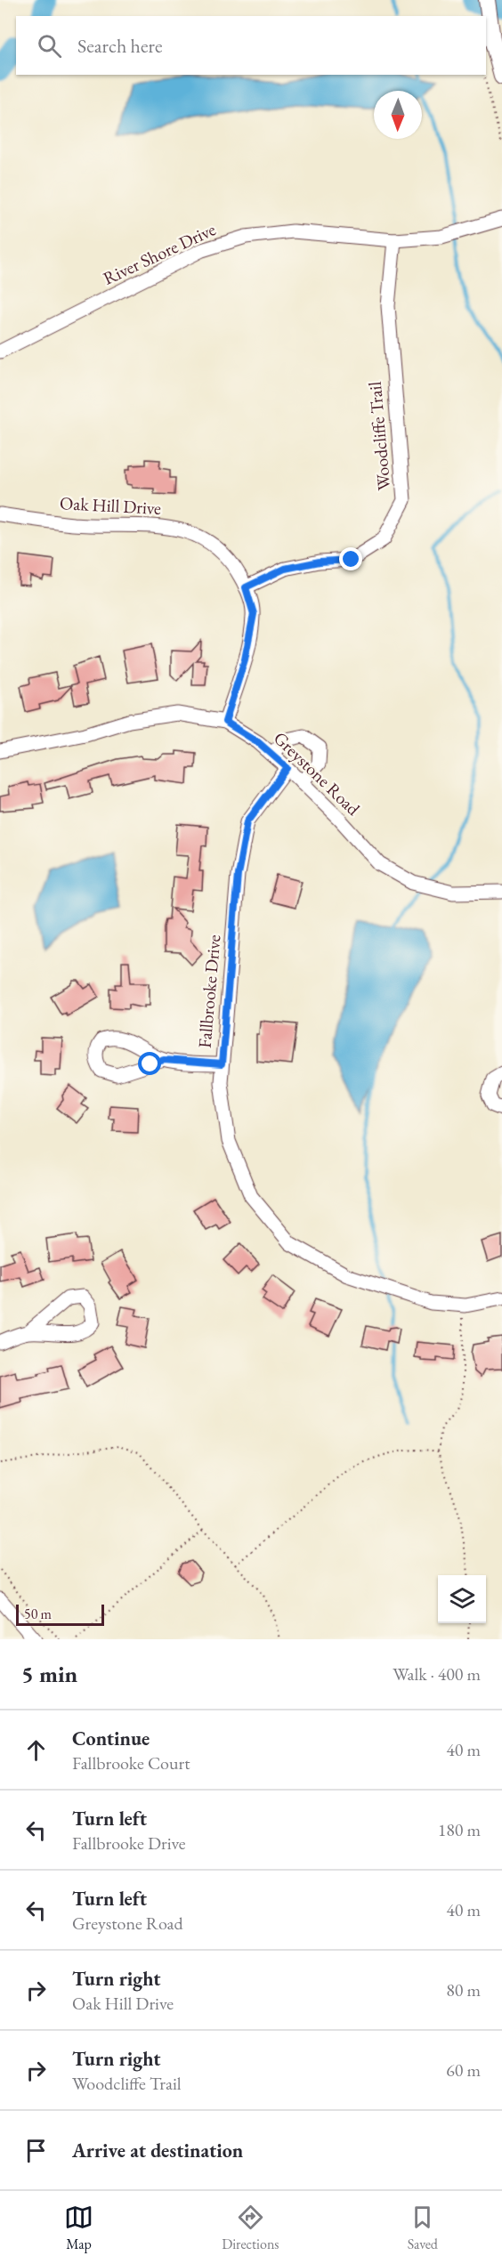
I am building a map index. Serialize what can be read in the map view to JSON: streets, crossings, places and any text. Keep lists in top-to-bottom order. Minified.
{"streets":{"street":["River Shore Drive","Woodcliffe Trail","Oak Hill Drive","Greystone Road","Fallbrooke Drive"]},"crossings":[["River Shore Drive","Woodcliffe Trail"],["Woodcliffe Trail","Oak Hill Drive"],["Oak Hill Drive","Greystone Road"],["Greystone Road","Fallbrooke Drive"]],"scale_bar":"50 m","north":"bottom","page":{"search":"Search here","scale":"50 m","heading":["5 min","Walk · 400 m"],"list":[["Continue","Fallbrooke Court","40 m"],["Turn left","Fallbrooke Drive","180 m"],["Turn left","Greystone Road","40 m"],["Turn right","Oak Hill Drive","80 m"],["Turn right","Woodcliffe Trail","60 m"],"Arrive at destination"],"nav":["Map","Directions","Saved"]}}
